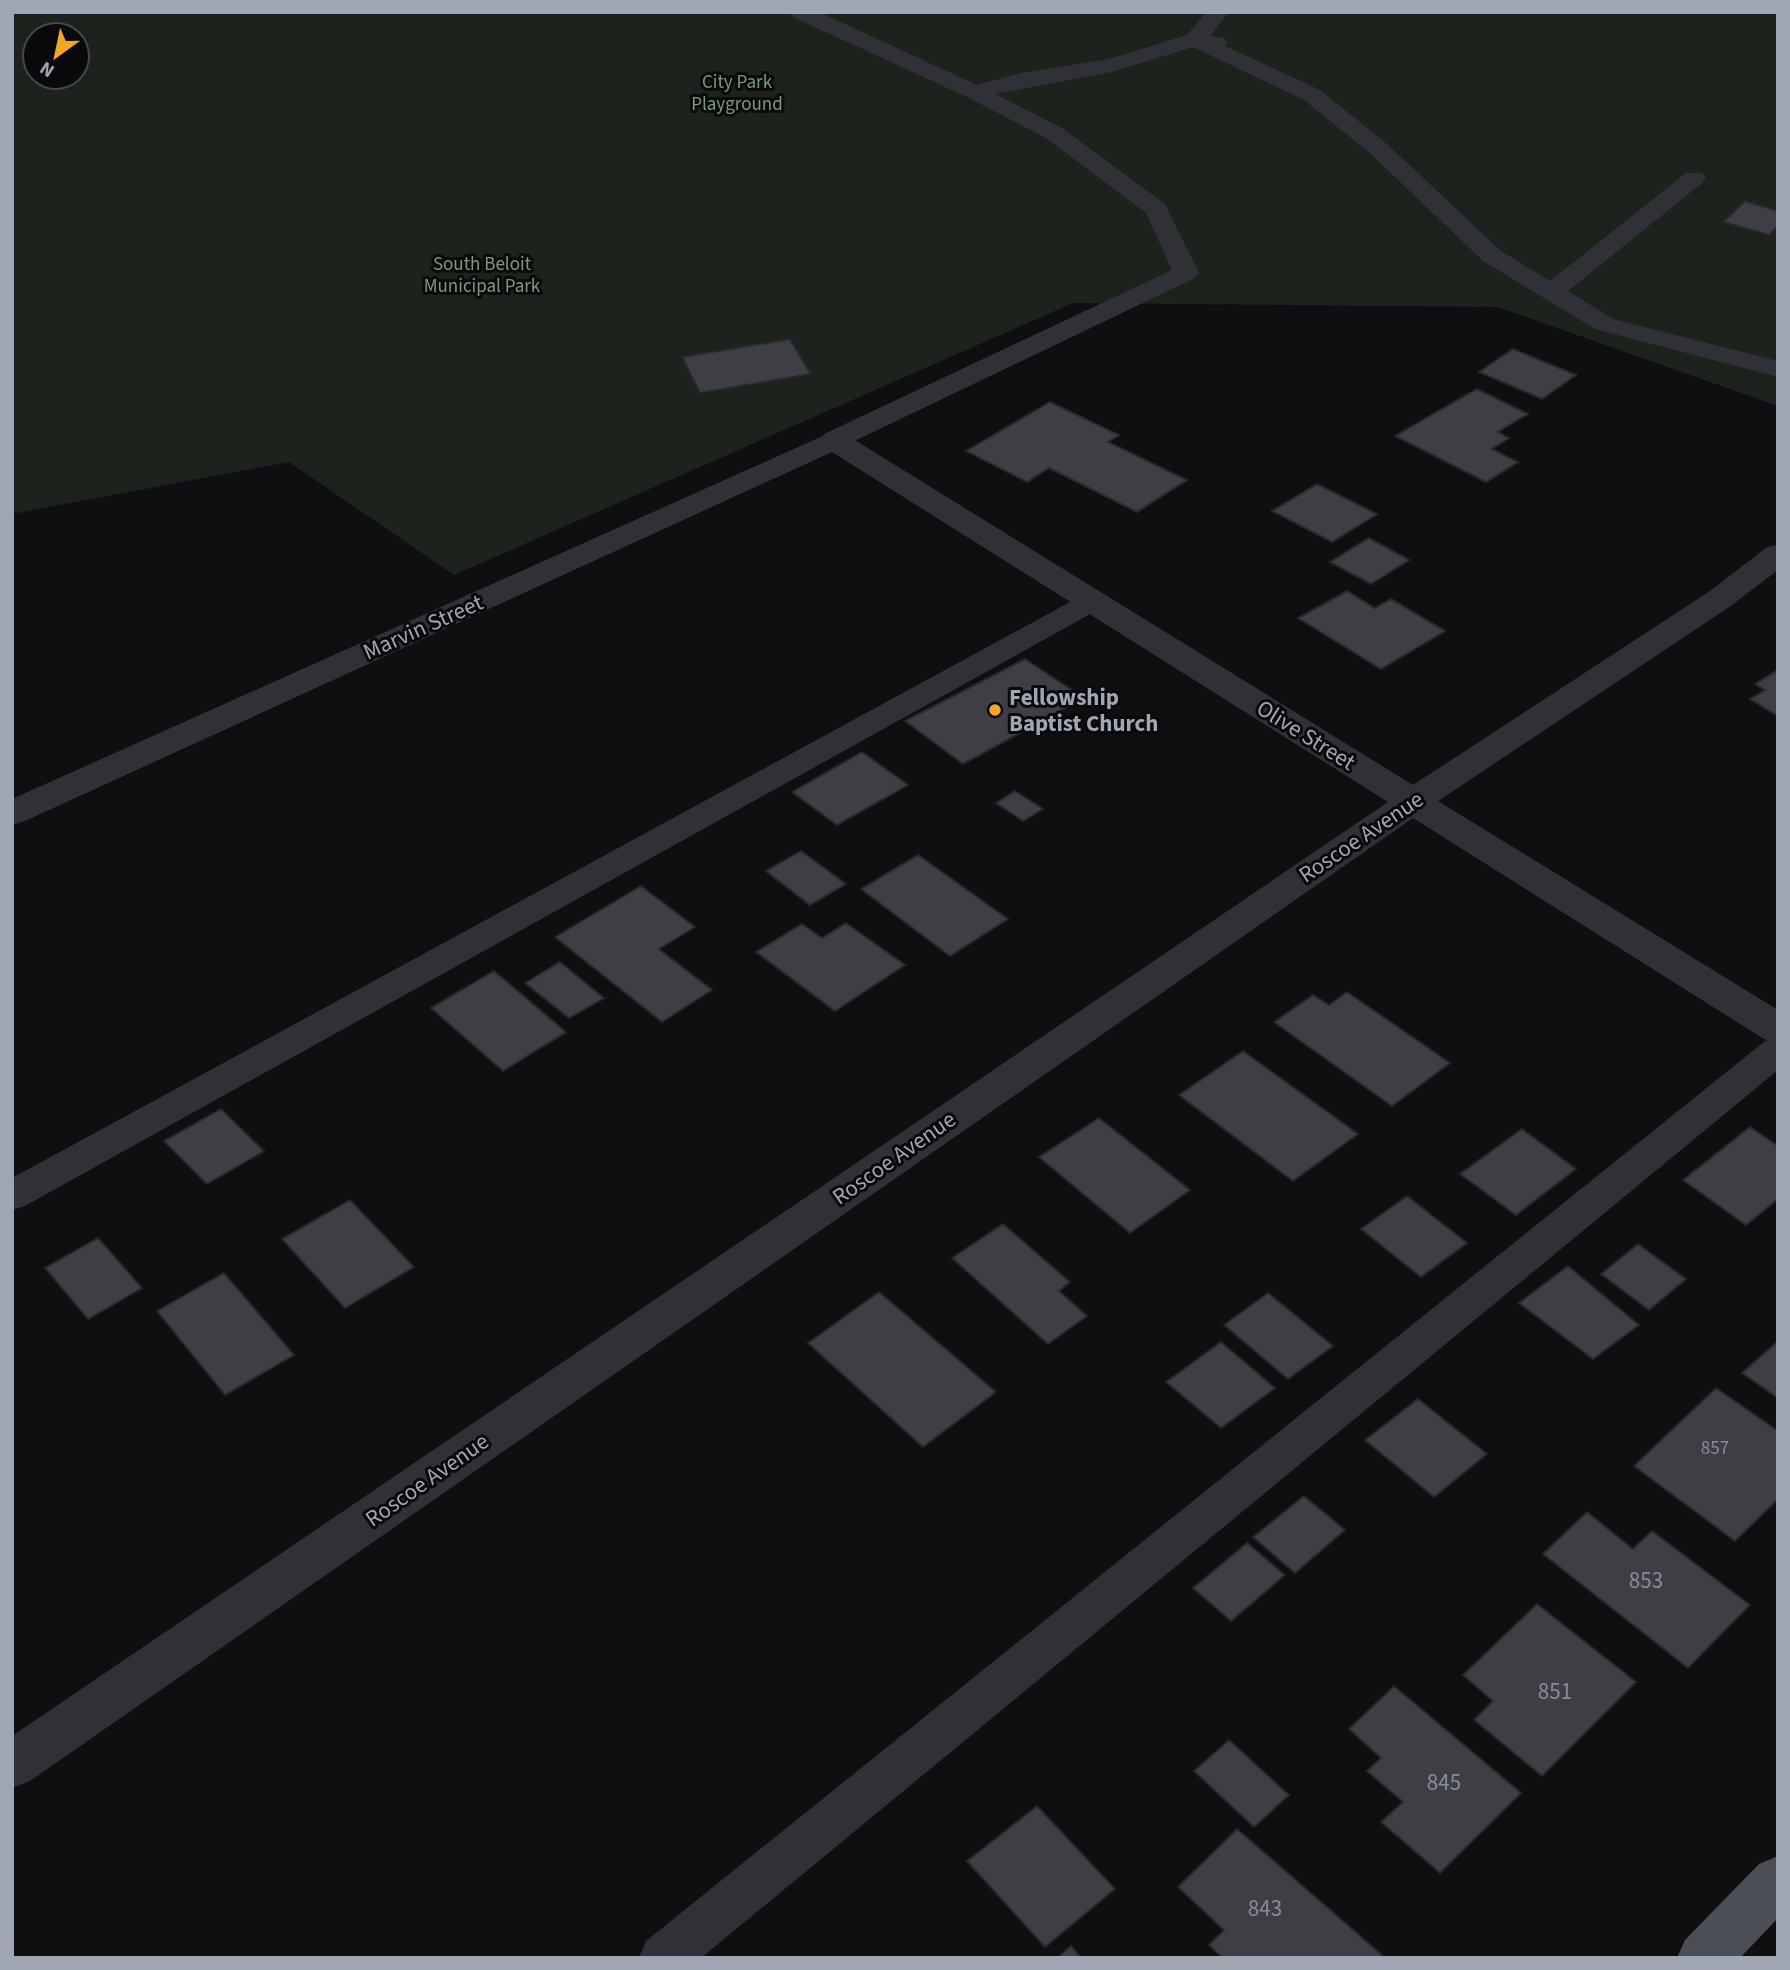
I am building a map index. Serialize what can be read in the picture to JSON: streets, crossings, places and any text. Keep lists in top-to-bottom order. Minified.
{"streets":{"street":["Marvin Street","Olive Street","Roscoe Avenue"]},"crossings":[["Marvin Street","Olive Street"],["Olive Street","Roscoe Avenue"]],"parks":["City Park Playground","South Beloit Municipal Park"],"places":["Fellowship Baptist Church"],"house_numbers":["857","853","851","845","843"],"north":"bottom left"}
